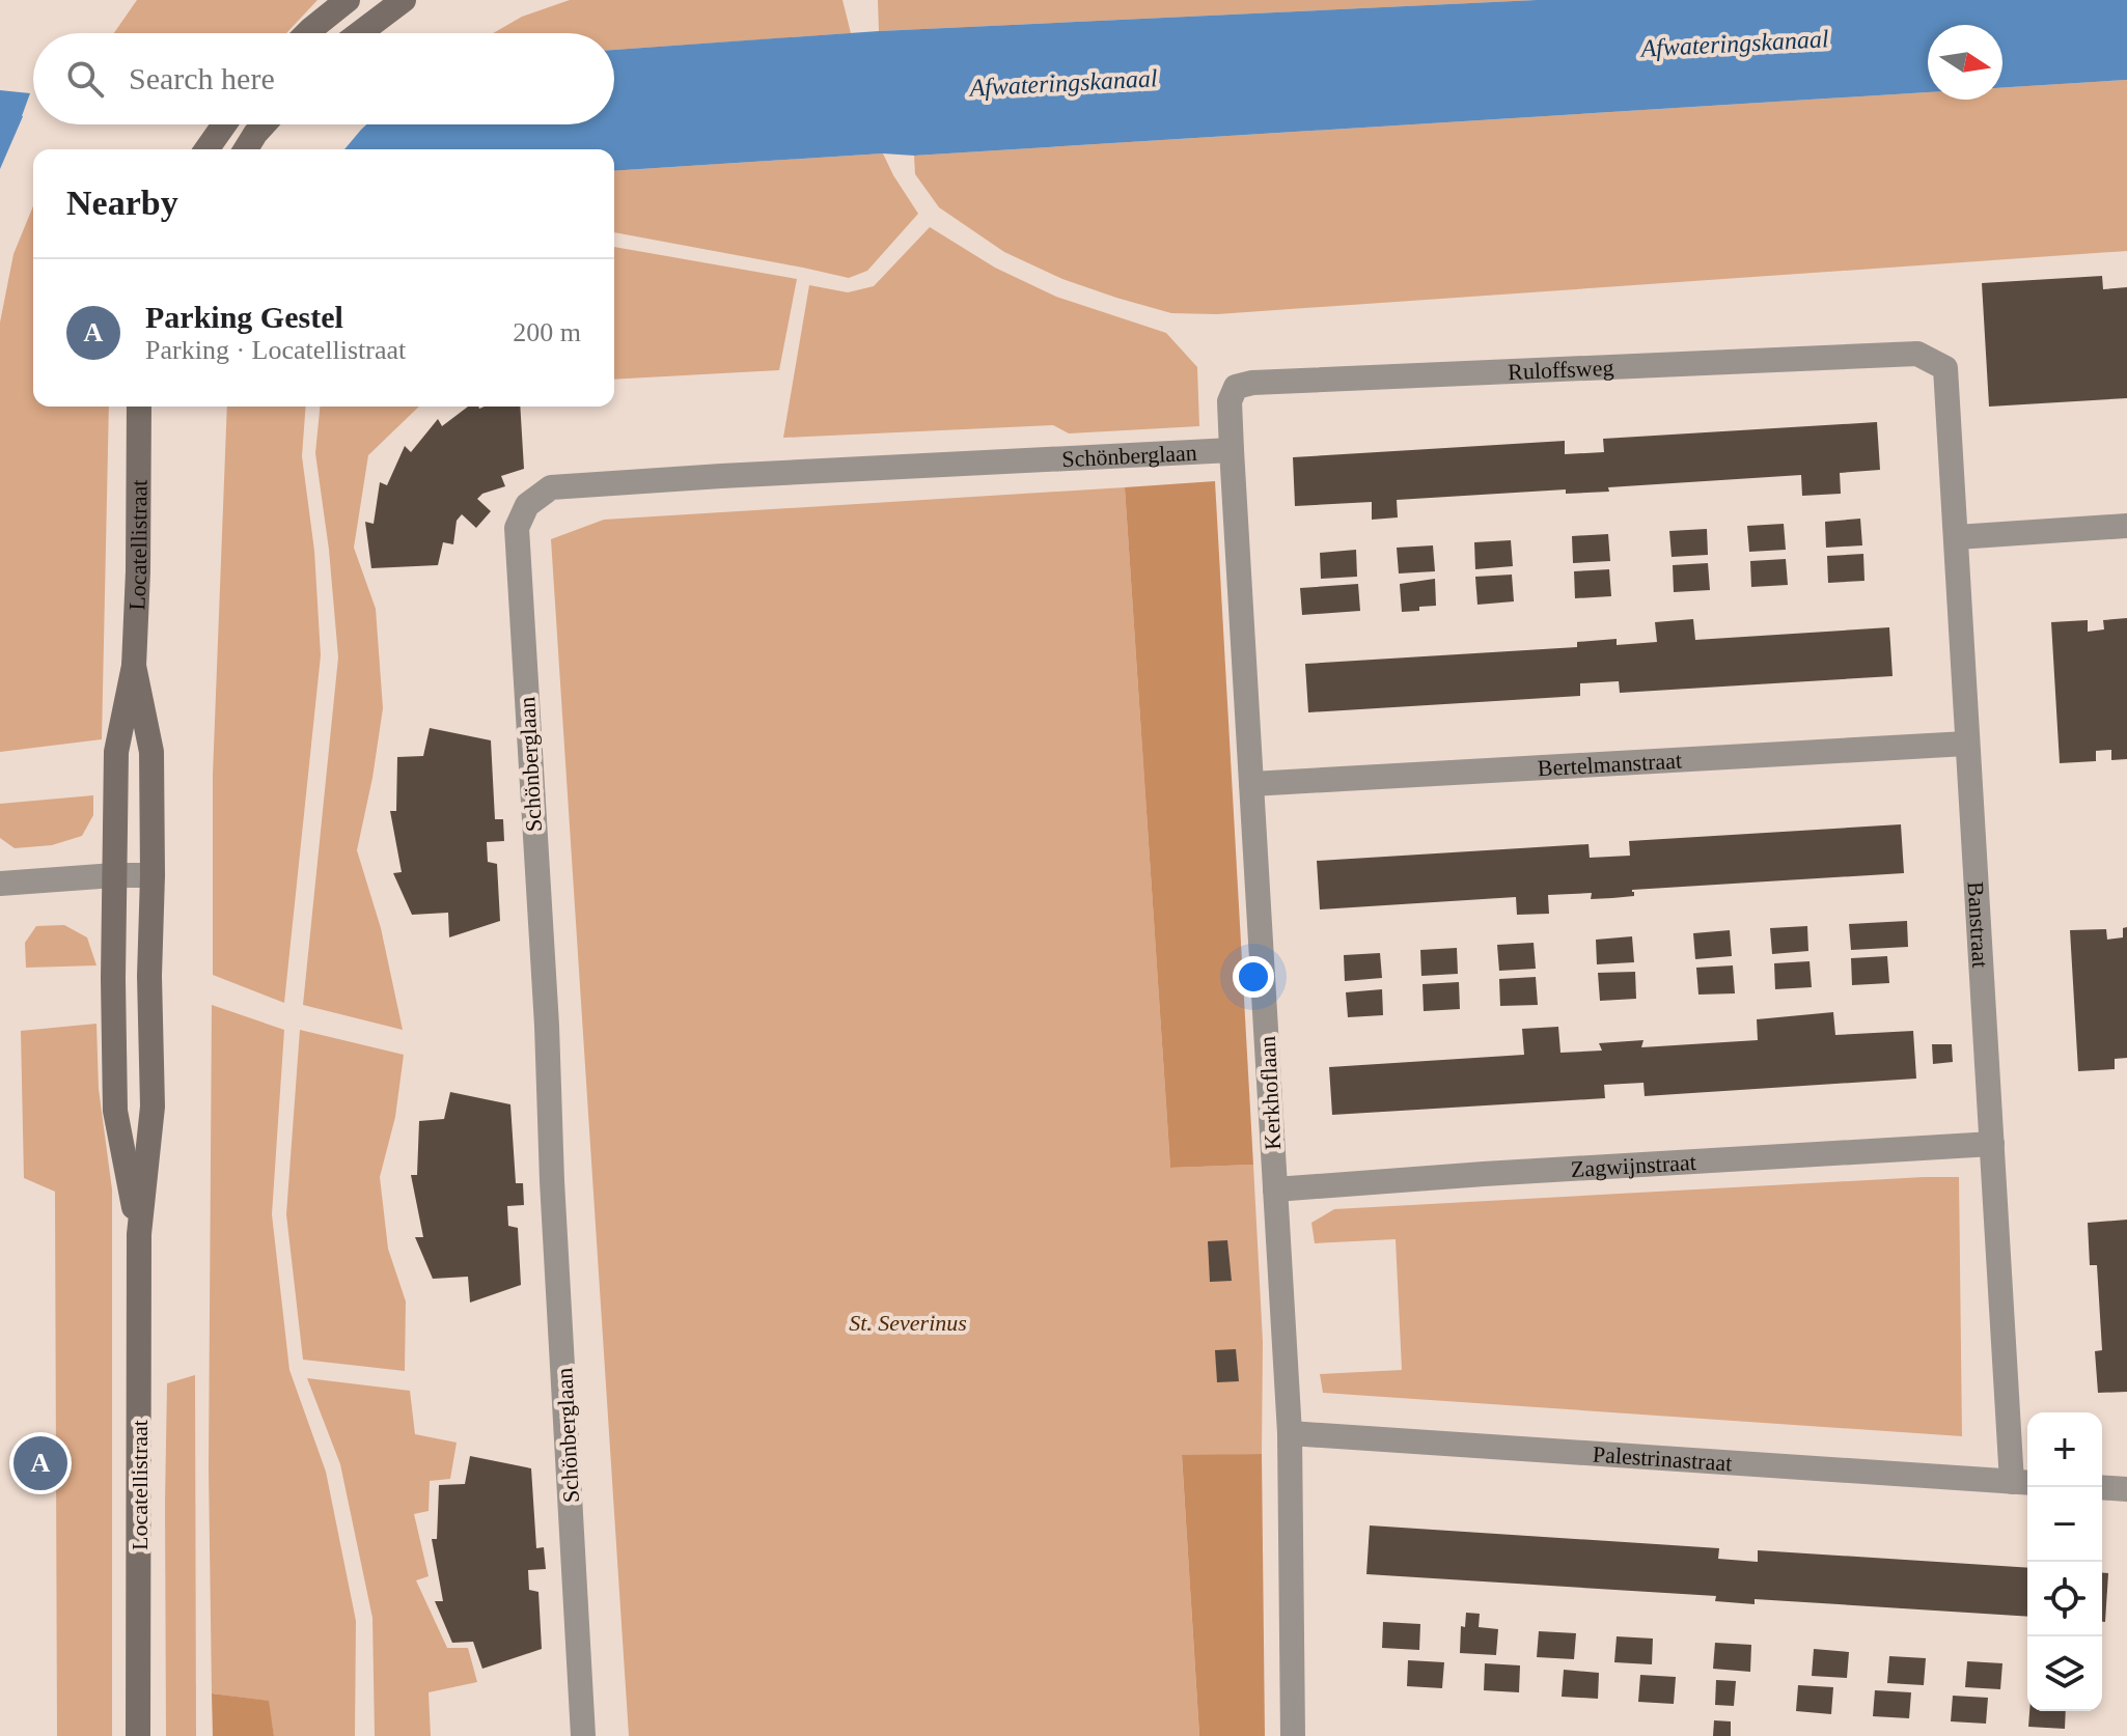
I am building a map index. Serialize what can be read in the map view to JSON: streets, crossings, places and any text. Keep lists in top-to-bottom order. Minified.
{"streets":{"main road":["Locatellistraat"],"street":["Ruloffsweg","Schönberglaan","Bertelmanstraat","Banstraat","Kerkhoflaan","Zagwijnstraat","Palestrinastraat"]},"crossings":[["Ruloffsweg","Schönberglaan"],["Ruloffsweg","Banstraat"],["Ruloffsweg","Kerkhoflaan"],["Schönberglaan","Kerkhoflaan"],["Bertelmanstraat","Banstraat"],["Bertelmanstraat","Kerkhoflaan"],["Banstraat","Zagwijnstraat"],["Banstraat","Palestrinastraat"],["Kerkhoflaan","Zagwijnstraat"],["Kerkhoflaan","Palestrinastraat"]],"water":["Afwateringskanaal"],"parks":["St. Severinus"],"north":"right","page":{"search":"Search here","heading":"Nearby","list":[{"mark":"A","name":"Parking Gestel","note":"Parking · Locatellistraat","value":"200 m"}],"map_buttons":["+","−"],"pins":"A"}}
